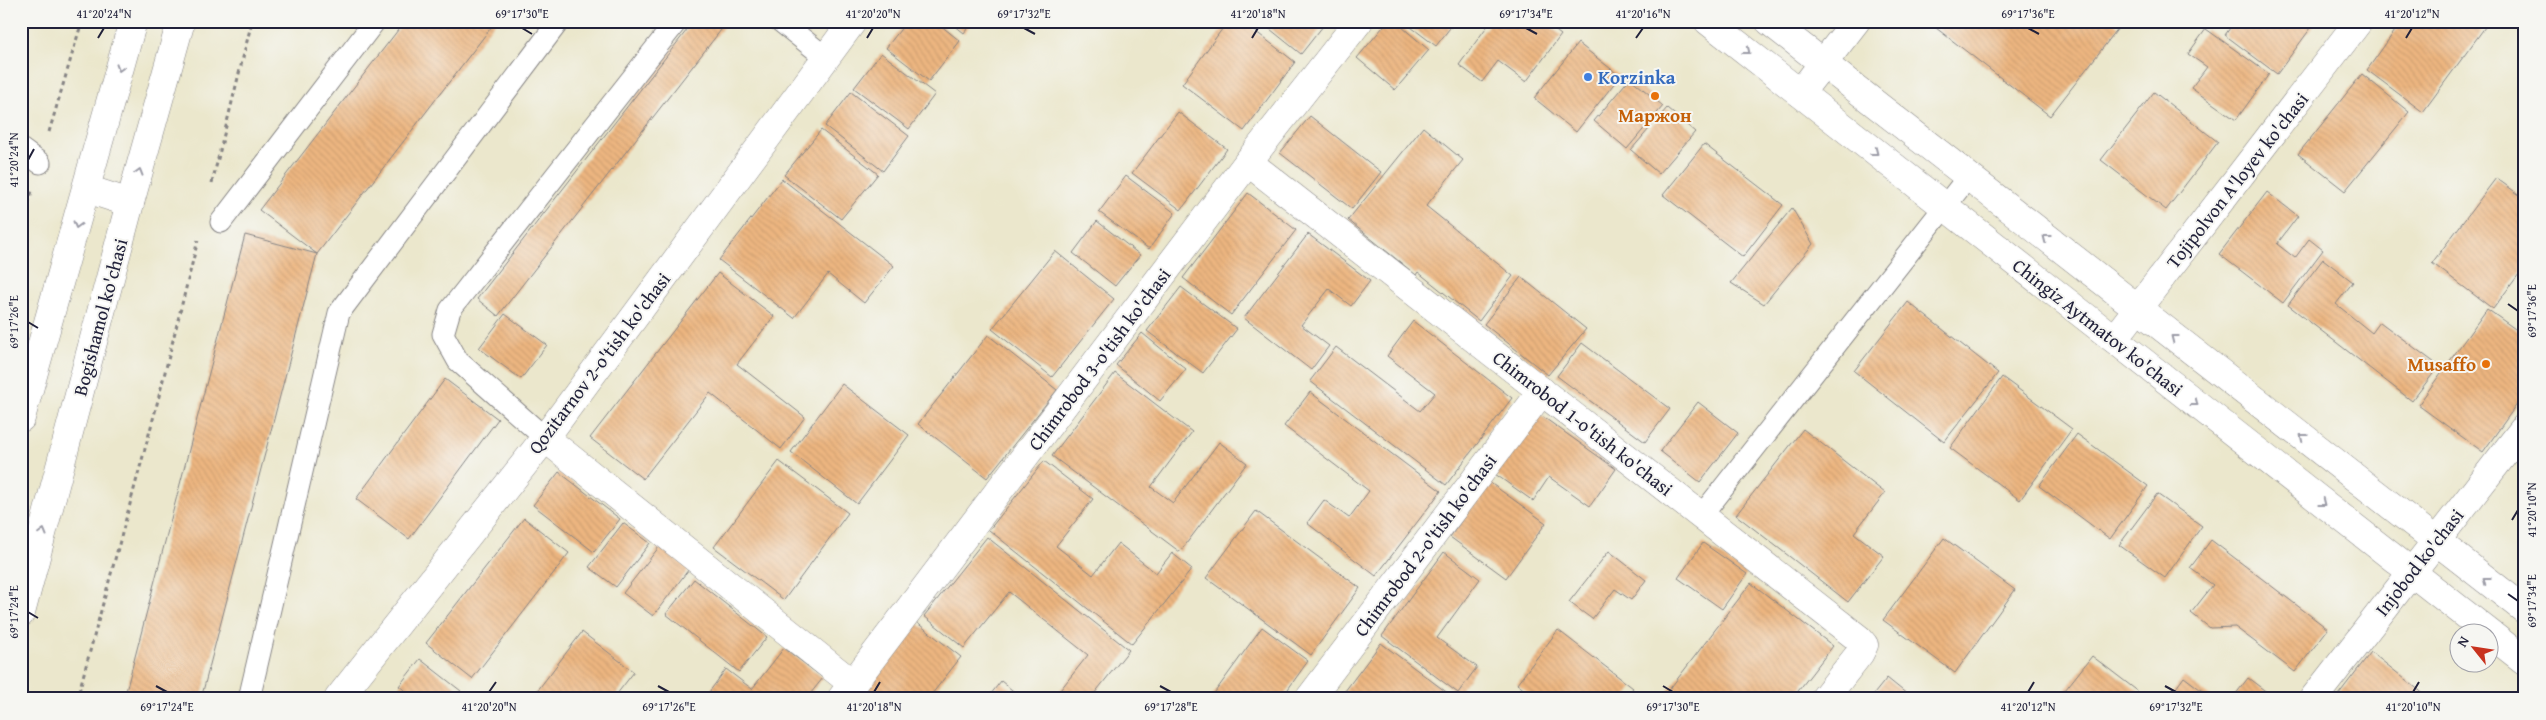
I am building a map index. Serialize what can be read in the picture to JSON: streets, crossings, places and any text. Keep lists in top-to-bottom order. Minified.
{"streets":{"street":["Tojipolvon A'loyev ko'chasi","Bogishamol ko'chasi","Chingiz Aytmatov ko'chasi","Chimrobod 3-o'tish ko'chasi","Qozitarnov 2-o'tish ko'chasi","Chimrobod 1-o'tish ko'chasi","Chimrobod 2-o'tish ko'chasi","Injobod ko'chasi"]},"crossings":[["Tojipolvon A'loyev ko'chasi","Chingiz Aytmatov ko'chasi"],["Chingiz Aytmatov ko'chasi","Injobod ko'chasi"],["Chimrobod 3-o'tish ko'chasi","Chimrobod 1-o'tish ko'chasi"],["Chimrobod 1-o'tish ko'chasi","Chimrobod 2-o'tish ko'chasi"]],"places":["Korzinka","Маржон","Musaffo"],"north":"top left","coordinates":["41°20'24\"N","69°17'30\"E","41°20'20\"N","69°17'32\"E","41°20'18\"N","69°17'34\"E","41°20'16\"N","69°17'36\"E","41°20'12\"N","69°17'26\"E","41°20'10\"N","69°17'24\"E","69°17'28\"E"]}
